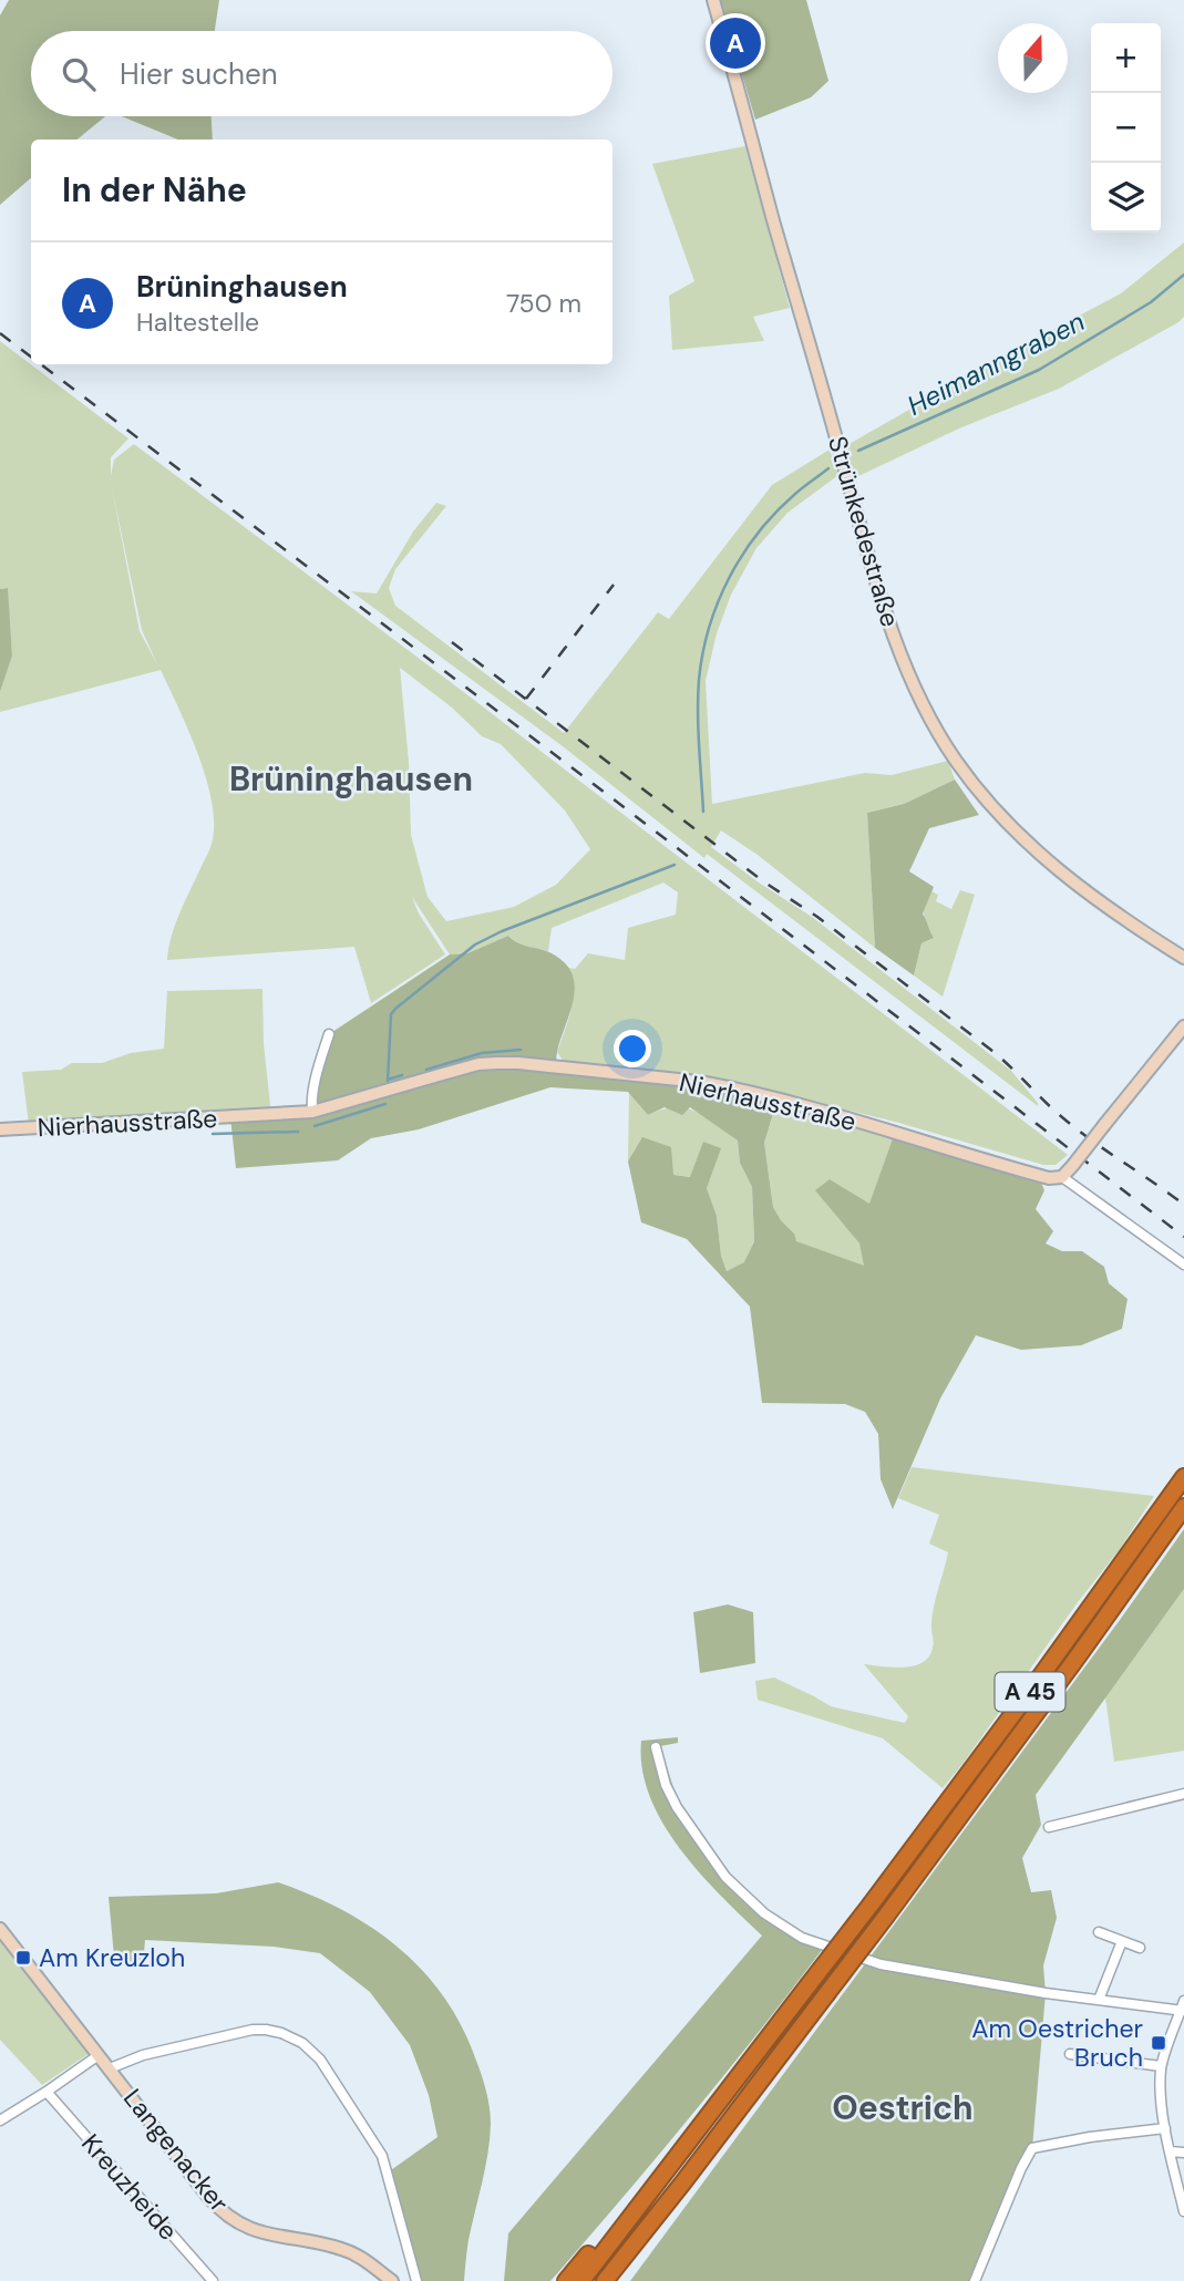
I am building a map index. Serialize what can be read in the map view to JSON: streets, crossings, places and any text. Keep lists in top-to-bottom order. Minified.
{"streets":{"highway":["A 45"],"main road":["Strünkedestraße","Nierhausstraße","Langenacker"],"street":["Kreuzheide"]},"districts":["Brüninghausen","Oestrich"],"water":["Heimanngraben"],"places":{"transit":["Am Kreuzloh","Am Oestricher Bruch"]},"north":"top","page":{"pins":"A","map_buttons":["+","−"],"search":"Hier suchen","heading":"In der Nähe","list":[{"mark":"A","name":"Brüninghausen","note":"Haltestelle","value":"750 m"}]}}
